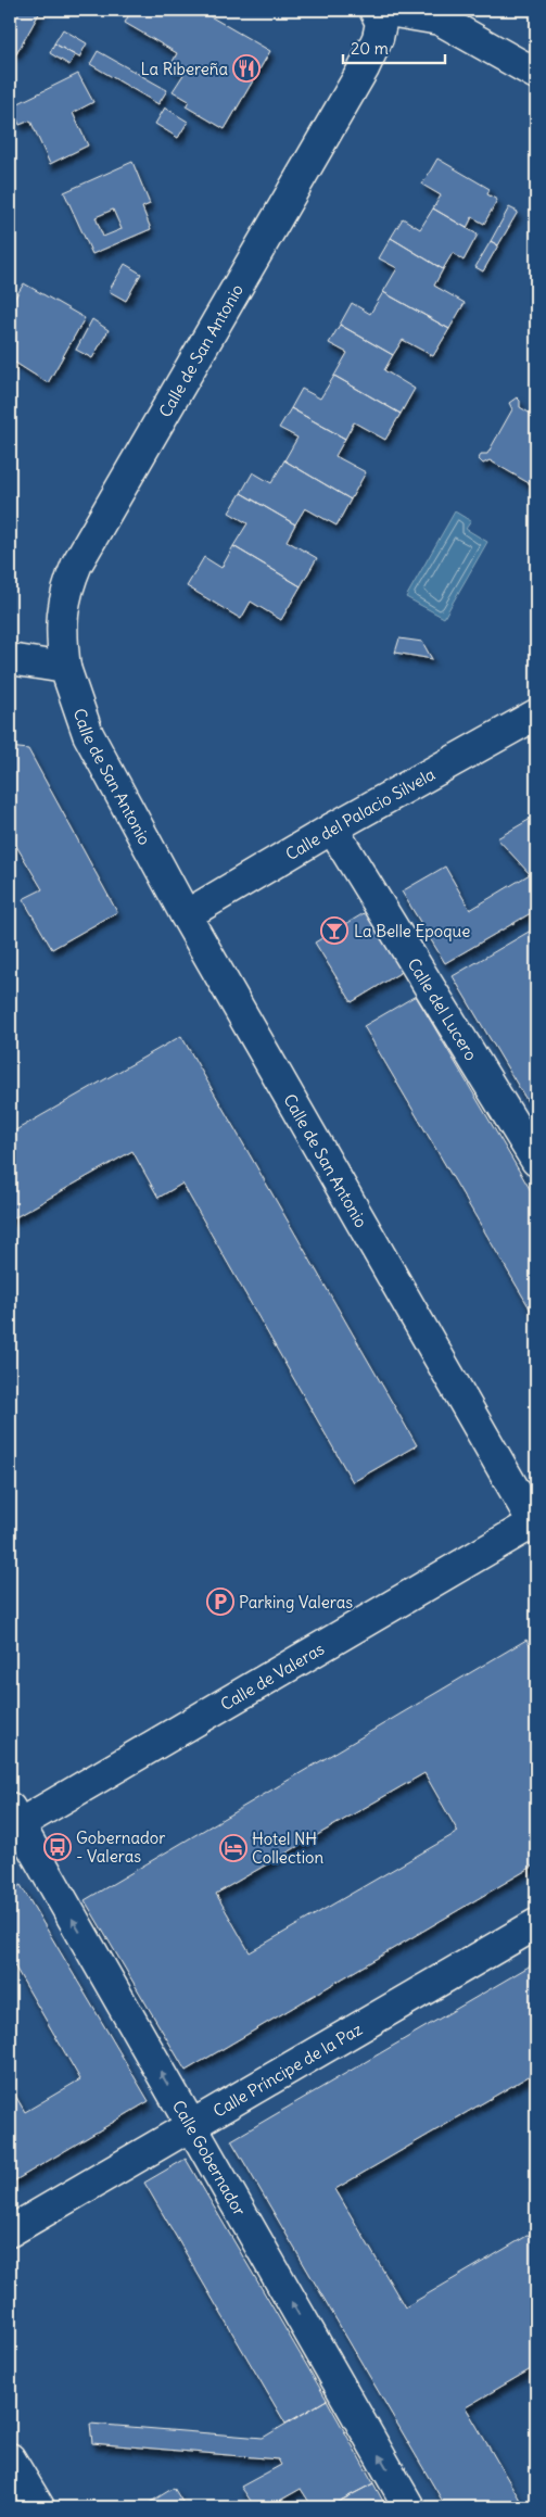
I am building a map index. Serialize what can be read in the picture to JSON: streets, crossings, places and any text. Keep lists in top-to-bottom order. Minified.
{"streets":{"street":["Calle de San Antonio","Calle del Palacio Silvela","Calle del Lucero","Calle de Valeras","Calle Príncipe de la Paz","Calle Gobernador"]},"crossings":[["Calle de San Antonio","Calle del Palacio Silvela"],["Calle de San Antonio","Calle de Valeras"],["Calle del Palacio Silvela","Calle del Lucero"],["Calle de Valeras","Calle Gobernador"],["Calle Príncipe de la Paz","Calle Gobernador"]],"one_way":["Calle Gobernador"],"places":{"restaurant":["La Ribereña"],"bar":["La Belle Epoque"],"parking":["Parking Valeras"],"bus stop":["Gobernador - Valeras"],"hotel":["Hotel NH Collection"]},"scale_bar":"20 m"}
